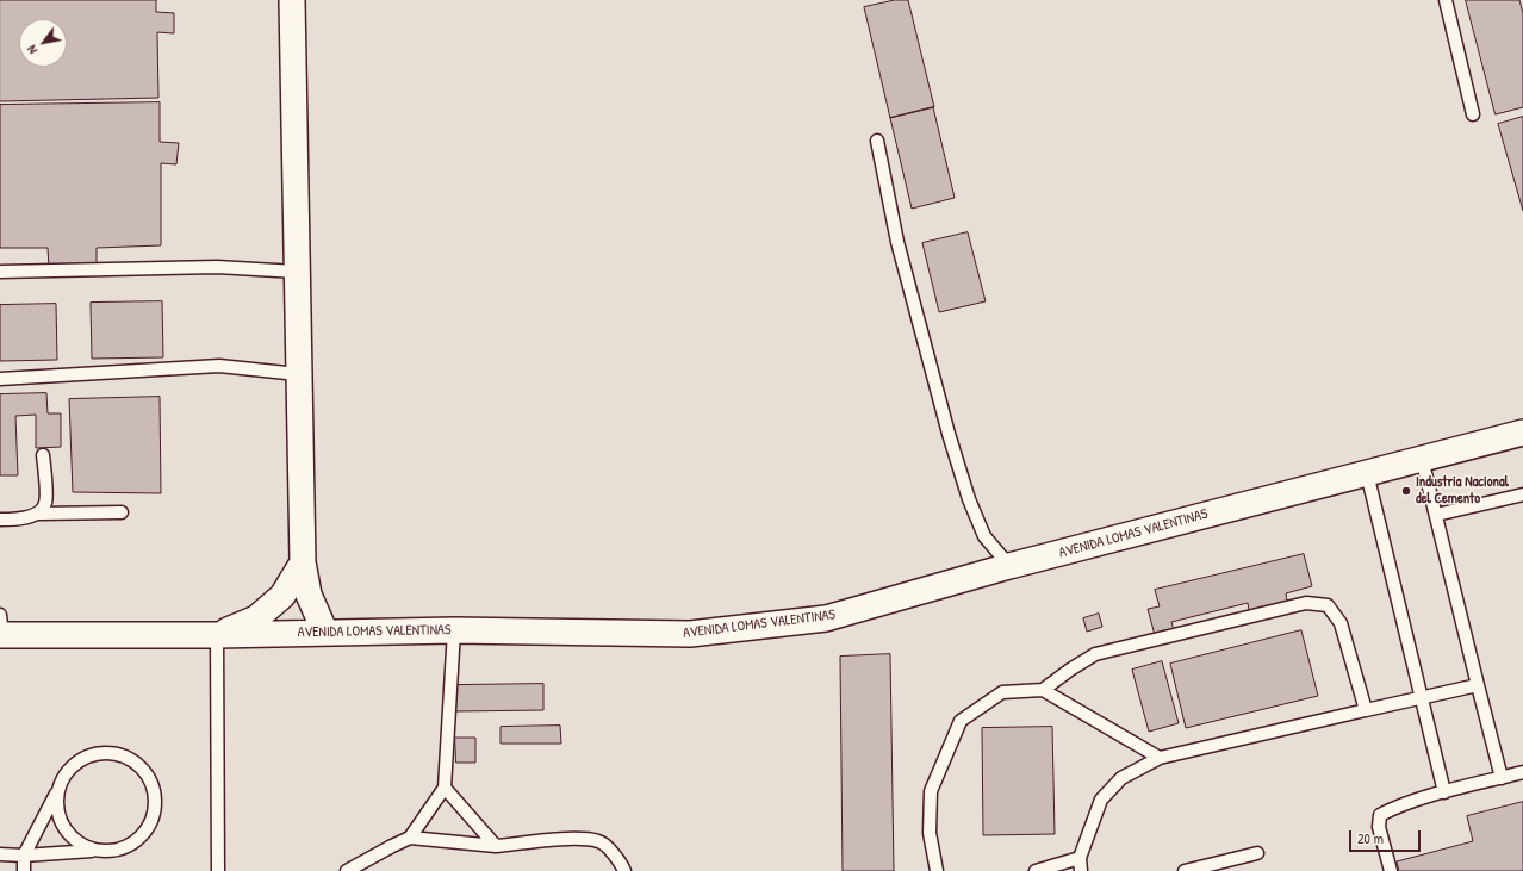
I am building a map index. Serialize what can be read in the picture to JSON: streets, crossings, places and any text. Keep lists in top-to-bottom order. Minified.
{"streets":{"street":["AVENIDA LOMAS VALENTINAS"]},"places":["Industria Nacional del Cemento"],"scale_bar":"20 m","north":"bottom left"}
